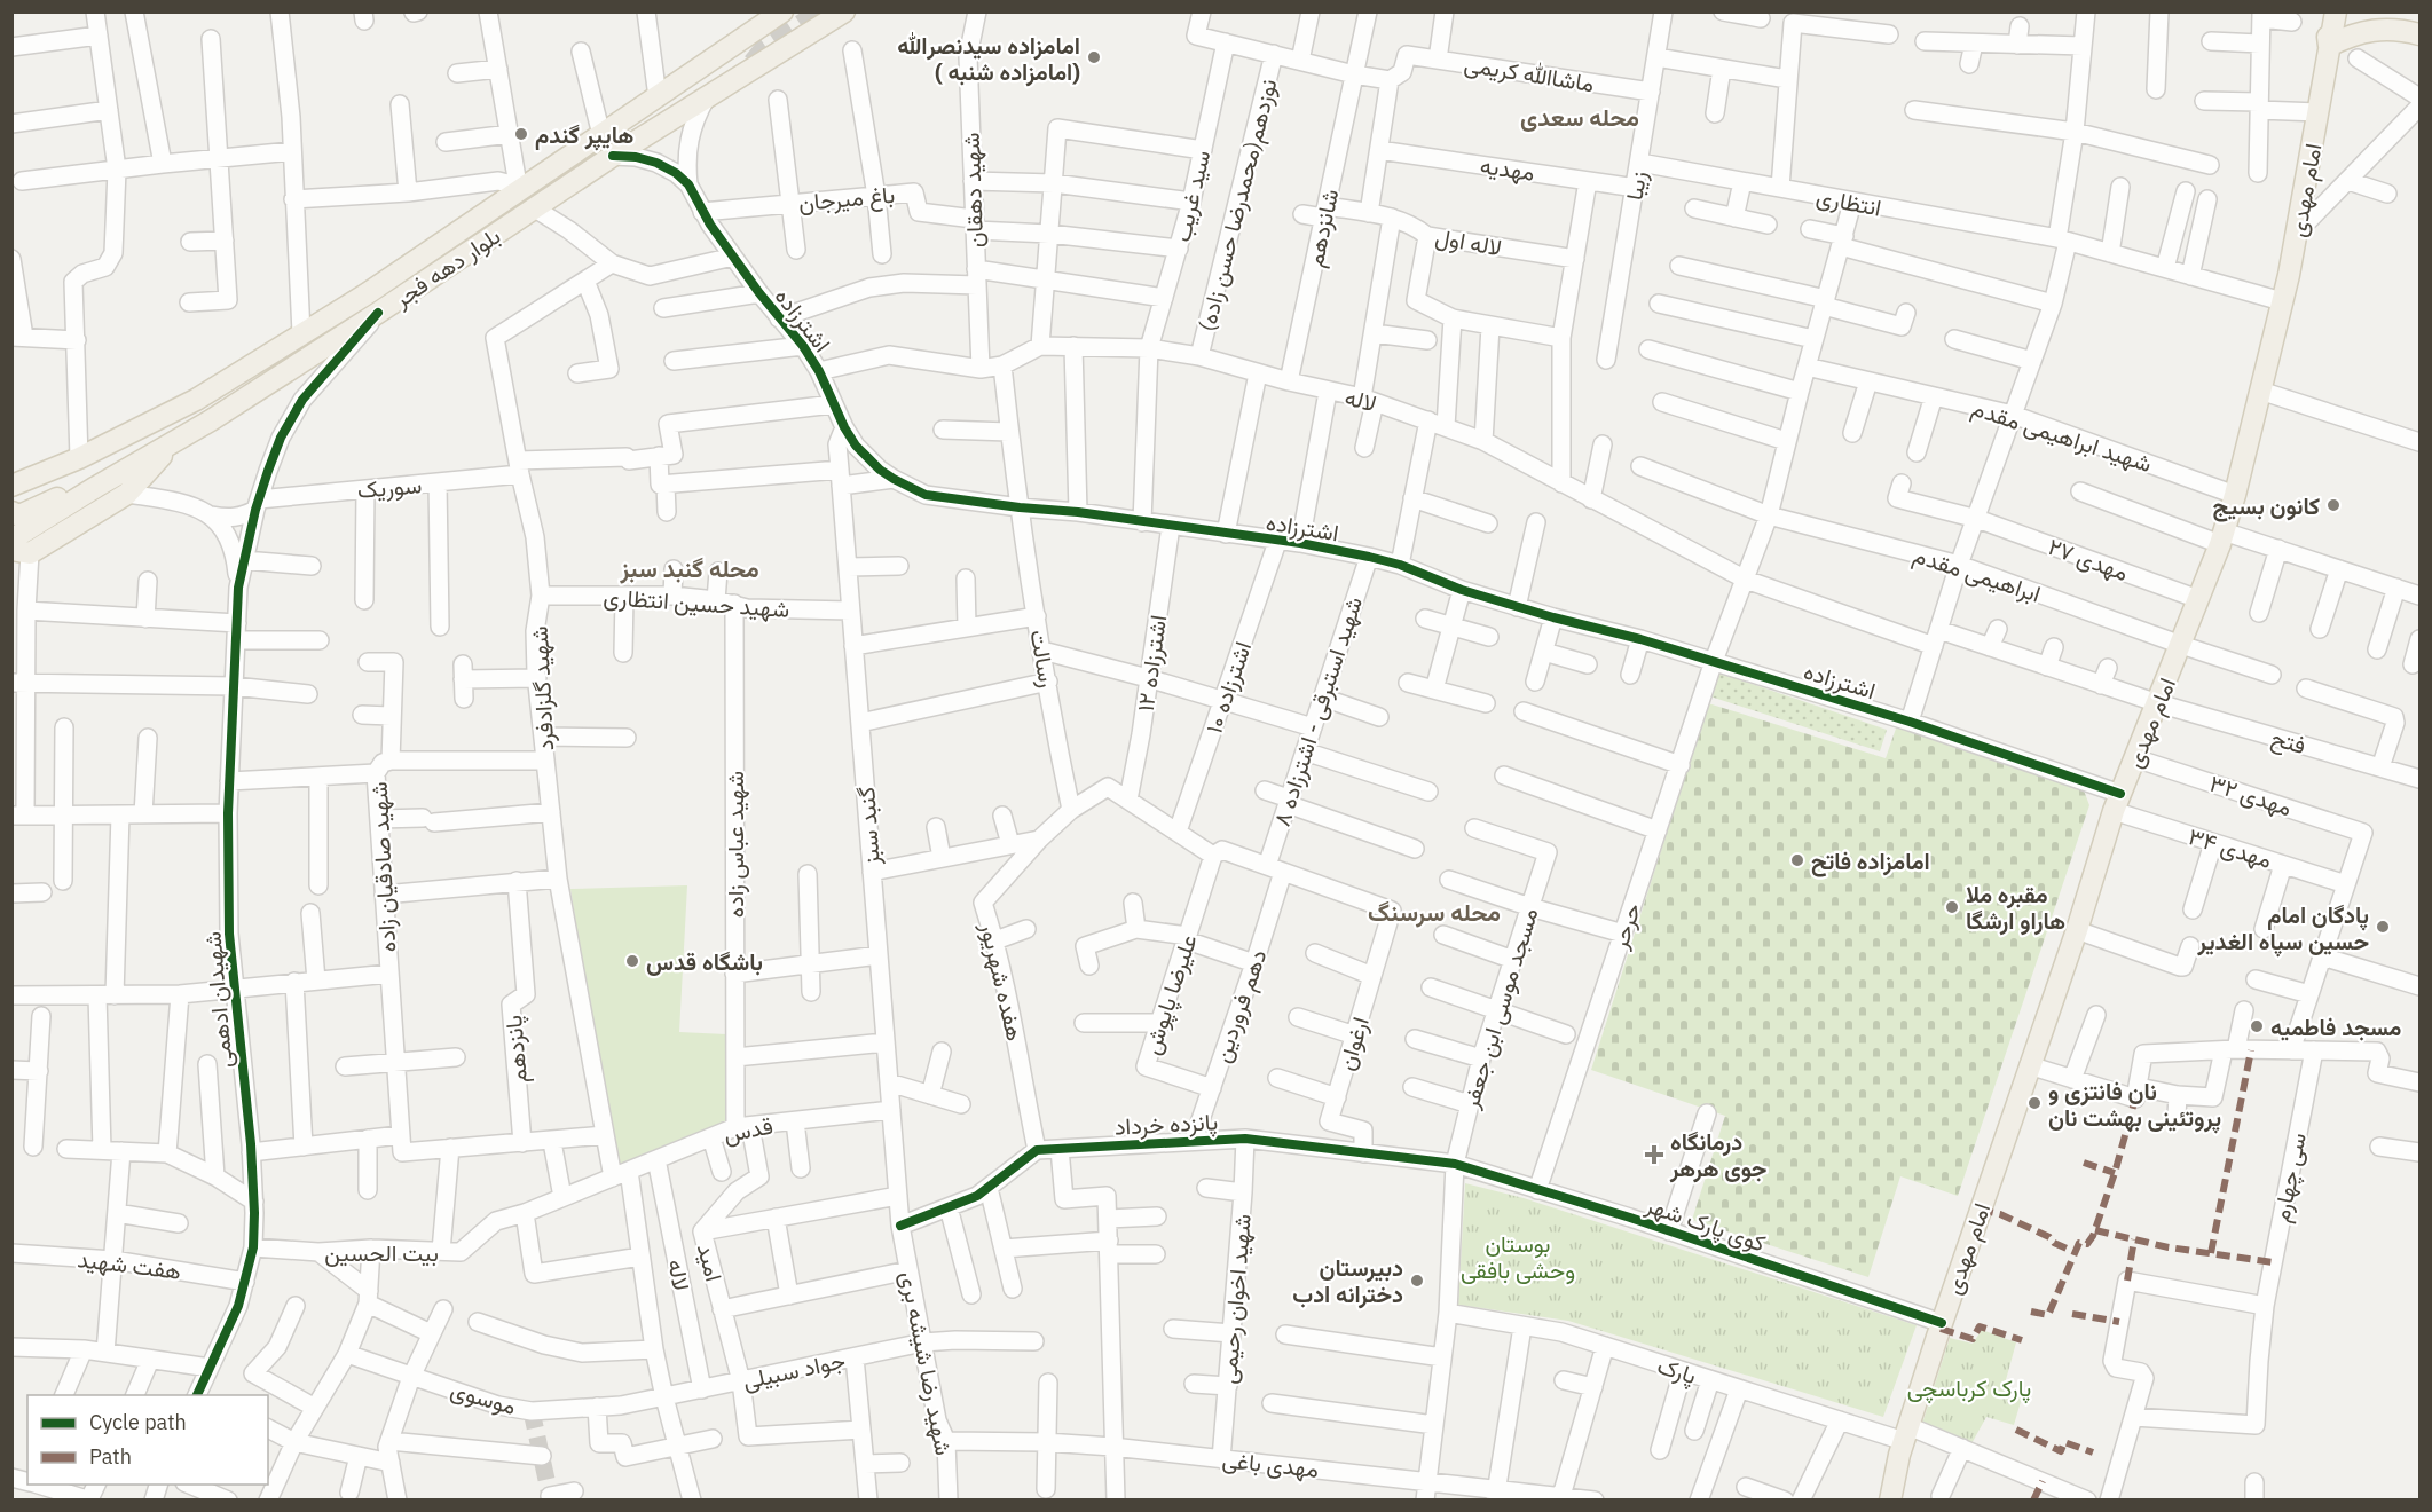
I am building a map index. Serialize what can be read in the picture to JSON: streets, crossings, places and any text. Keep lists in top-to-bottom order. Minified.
{"streets":{"main road":["امام مهدی","بلوار دهه فجر"],"street":["ماشاالله کریمی","مهدیه","زیبا","شهید دهقان","سید غریب","باغ میرجان","انتظاری","نوزدهم(محمدرضا حسن زاده)","شانزدهم","لاله اول","اشترزاده","لاله","شهید ابراهیمی مقدم","سوریک","مهدی ۲۷","ابراهیمی مقدم","شهید حسین انتظاری","رسالت","اشترزاده ۱۲","اشترزاده ۱۰","شهید گلزادفرد","شهید استبرقی - اشترزاده ۸","فتح","مهدی ۳۲","گنبد سبز","شهید عباس زاده","مهدی ۳۴","شهید صادقیان زاده","حرحر","هفده شهریور","علیرضا پاپوش","شهیدان ادهمی","دهم فروردین","مسجد موسی ابن جعفر","ارغوان","پانزدهم","پانزده خرداد","قدس","سی چهارم","کوی پارک شهر","بیت الحسین","امید","هفت شهید","شهید اخوان رحیمی","شهید رضا شیشه بری","جواد سبیلی","پارک","موسوی","مهدی باغی"]},"crossings":[["ماشاالله کریمی","زیبا"],["مهدیه","زیبا"],["زیبا","انتظاری"],["شهید دهقان","باغ میرجان"],["امام مهدی","انتظاری"],["امام مهدی","اشترزاده"],["امام مهدی","شهید ابراهیمی مقدم"],["امام مهدی","مهدی ۲۷"],["امام مهدی","ابراهیمی مقدم"],["امام مهدی","فتح"],["امام مهدی","مهدی ۳۲"],["امام مهدی","مهدی ۳۴"],["امام مهدی","کوی پارک شهر"],["امام مهدی","پارک"],["سید غریب","اشترزاده"],["سید غریب","لاله"],["باغ میرجان","اشترزاده"],["انتظاری","حرحر"],["نوزدهم(محمدرضا حسن زاده)","لاله"],["شانزدهم","لاله اول"],["شانزدهم","لاله"],["بلوار دهه فجر","اشترزاده"],["اشترزاده","رسالت"],["اشترزاده","اشترزاده ۱۲"],["اشترزاده","اشترزاده ۱۰"],["اشترزاده","شهید استبرقی - اشترزاده ۸"],["اشترزاده","گنبد سبز"],["اشترزاده","مهدی ۳۴"],["اشترزاده","حرحر"],["لاله","فتح"],["لاله","حرحر"],["لاله","قدس"],["لاله","جواد سبیلی"],["شهید ابراهیمی مقدم","حرحر"],["سوریک","شهید گلزادفرد"],["ابراهیمی مقدم","حرحر"],["شهید حسین انتظاری","شهید گلزادفرد"],["شهید حسین انتظاری","گنبد سبز"],["شهید حسین انتظاری","شهید عباس زاده"],["رسالت","هفده شهریور"],["اشترزاده ۱۲","هفده شهریور"],["اشترزاده ۱۰","هفده شهریور"],["شهید گلزادفرد","شهید صادقیان زاده"],["شهید گلزادفرد","قدس"],["شهید گلزادفرد","بیت الحسین"],["شهید گلزادفرد","جواد سبیلی"],["شهید گلزادفرد","موسوی"],["شهید استبرقی - اشترزاده ۸","دهم فروردین"],["شهید استبرقی - اشترزاده ۸","ارغوان"],["مهدی ۳۲","مهدی ۳۴"],["گنبد سبز","قدس"],["گنبد سبز","شهید رضا شیشه بری"],["شهید عباس زاده","قدس"],["شهید عباس زاده","امید"],["حرحر","کوی پارک شهر"],["هفده شهریور","علیرضا پاپوش"],["هفده شهریور","پانزده خرداد"],["علیرضا پاپوش","دهم فروردین"],["شهیدان ادهمی","بیت الحسین"],["شهیدان ادهمی","هفت شهید"],["دهم فروردین","ارغوان"],["دهم فروردین","پانزده خرداد"],["مسجد موسی ابن جعفر","پانزده خرداد"],["مسجد موسی ابن جعفر","کوی پارک شهر"],["مسجد موسی ابن جعفر","پارک"],["مسجد موسی ابن جعفر","مهدی باغی"],["ارغوان","پانزده خرداد"],["پانزده خرداد","کوی پارک شهر"],["پانزده خرداد","شهید اخوان رحیمی"],["قدس","بیت الحسین"],["قدس","امید"],["امید","جواد سبیلی"],["شهید اخوان رحیمی","مهدی باغی"],["شهید رضا شیشه بری","جواد سبیلی"],["شهید رضا شیشه بری","مهدی باغی"],["جواد سبیلی","موسوی"]],"districts":["محله سعدی","محله گنبد سبز","محله سرسنگ"],"parks":["بوستان وحشی بافقی","پارک کرباسچی"],"places":{"other":["امامزاده سیدنصرالله ( امامزاده شنبه)","هایپر گندم","کانون بسیج","امامزاده فاتح","مقبره ملا هاراو ارشگا","پادگان امام حسین سپاه الغدیر","باشگاه قدس","مسجد فاطمیه","نان فانتزی و پروتئینی بهشت نان","دبیرستان دخترانه ادب"],"health":["درمانگاه جوی هرهر"]},"legend":["Cycle path","Path"]}
